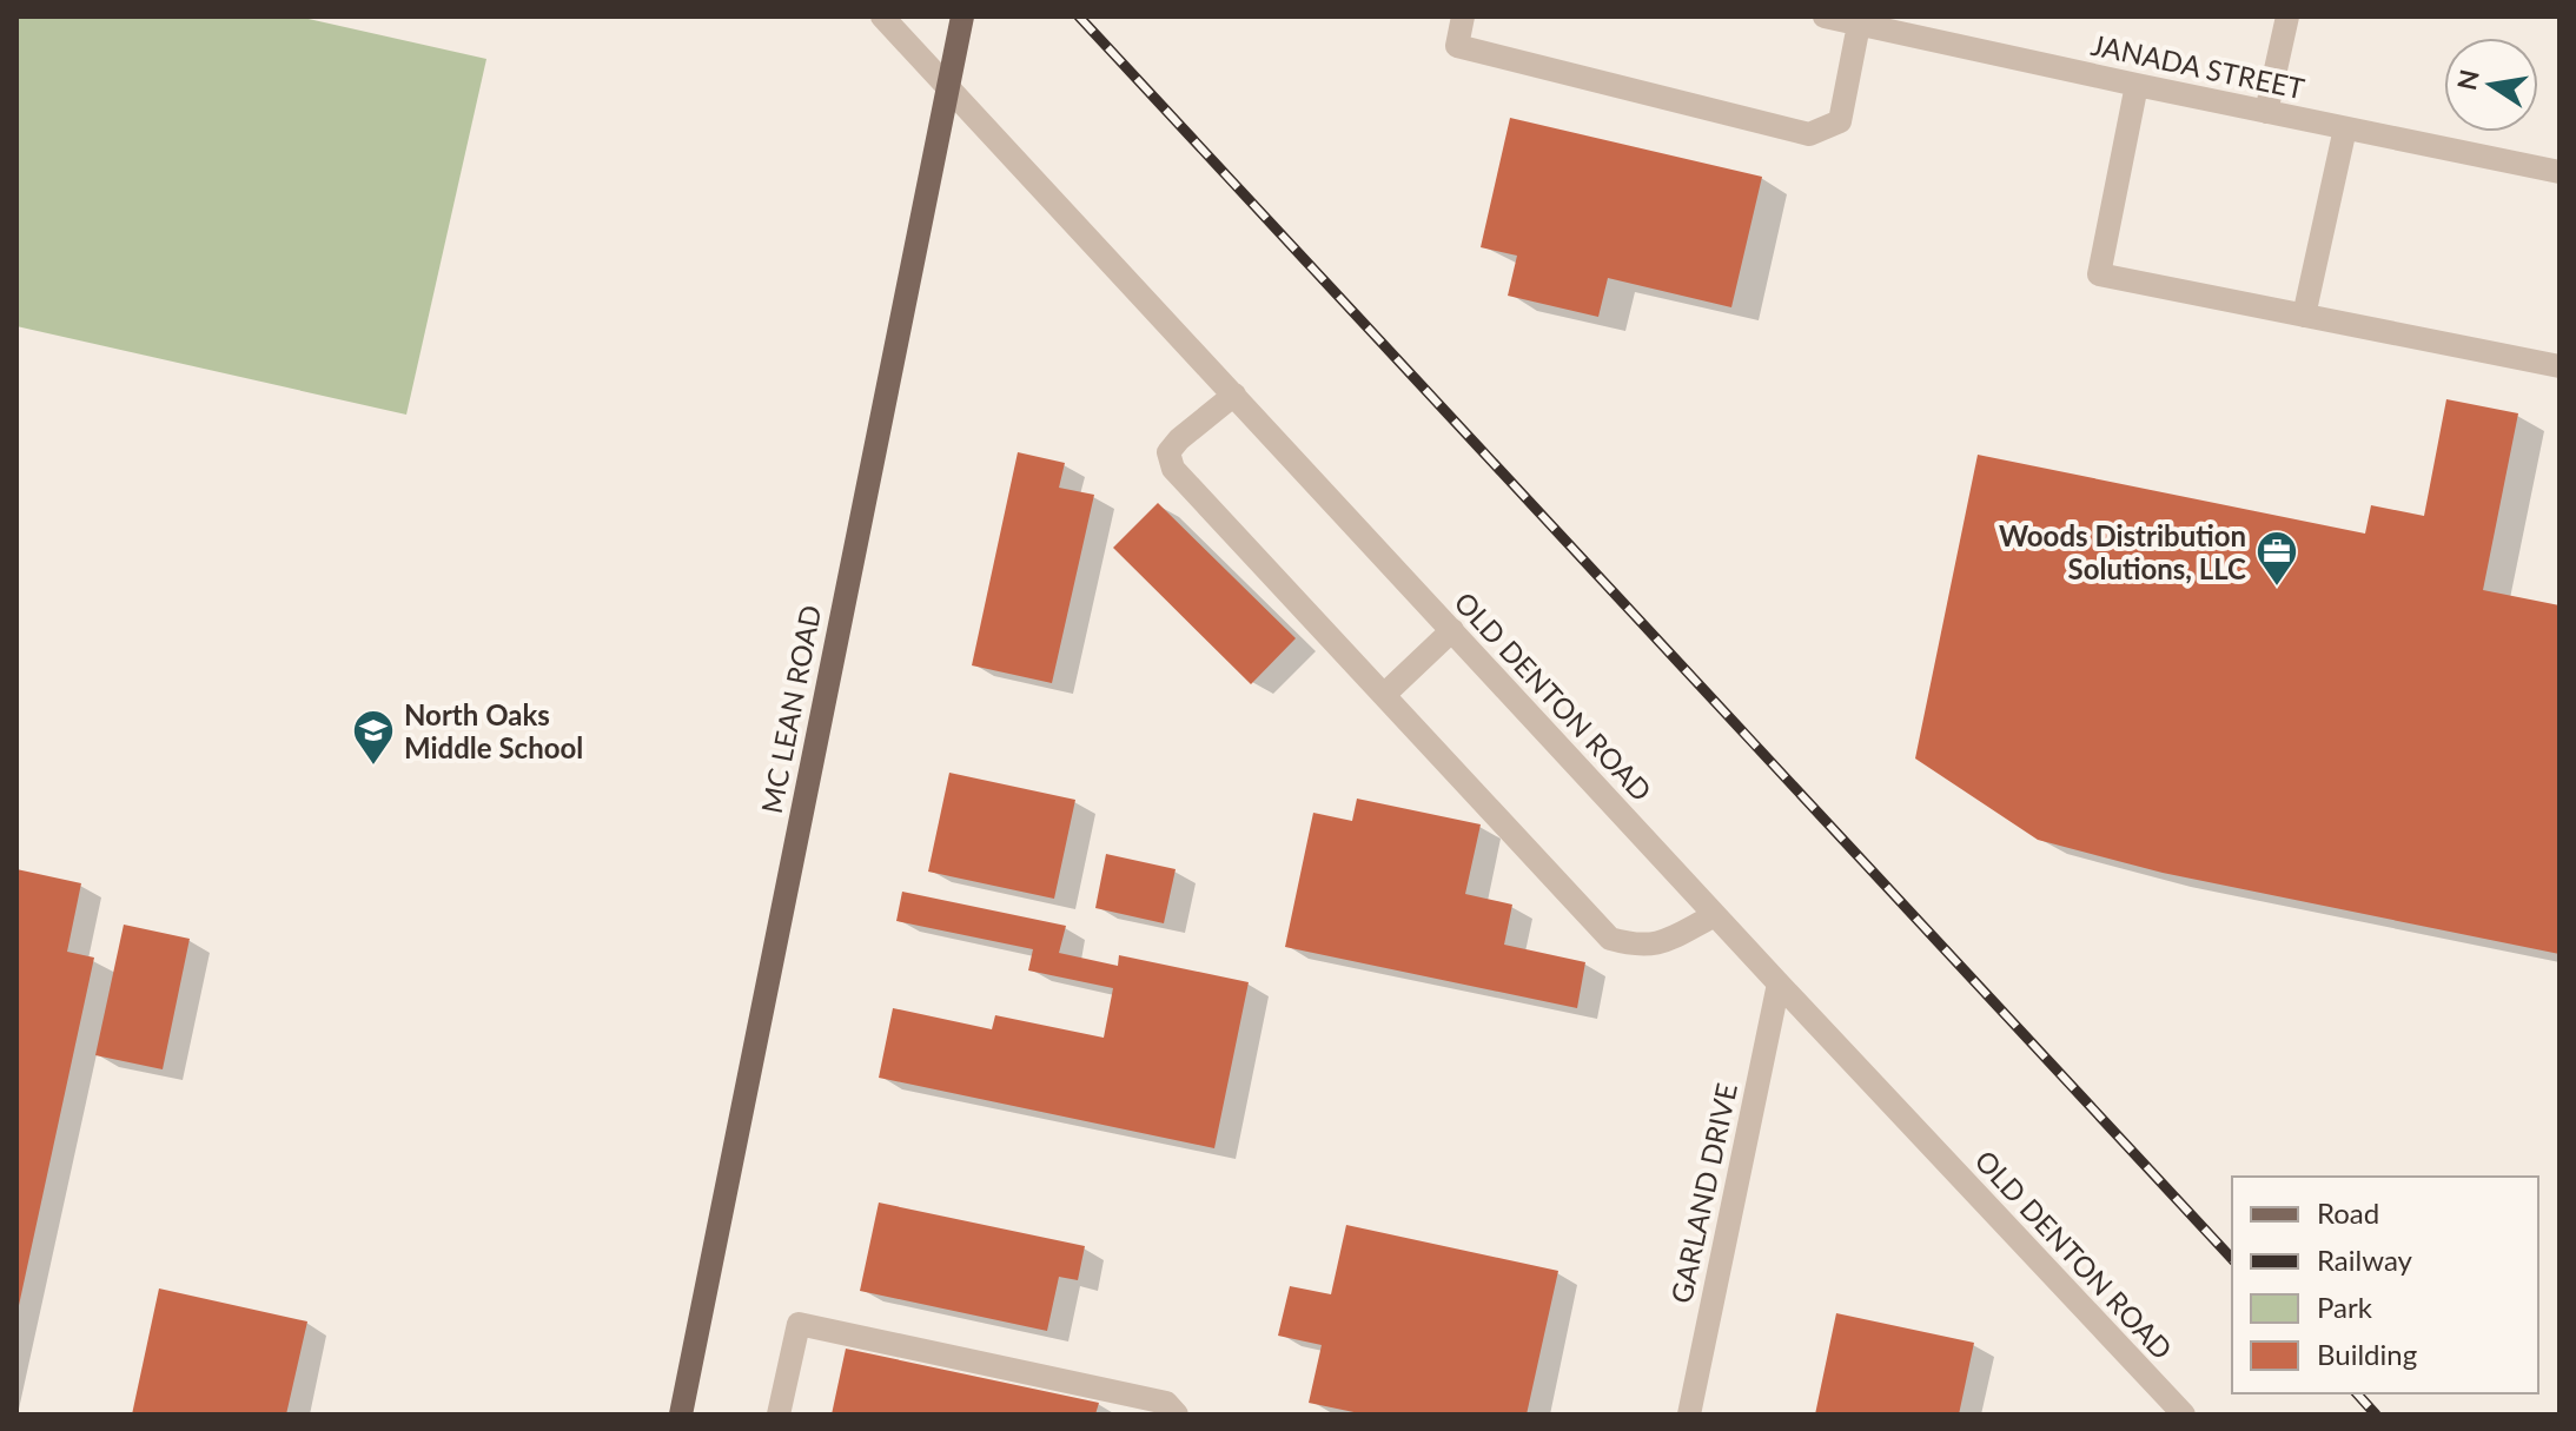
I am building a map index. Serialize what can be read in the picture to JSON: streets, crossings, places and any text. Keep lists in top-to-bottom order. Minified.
{"streets":{"main road":["MC LEAN ROAD"],"street":["JANADA STREET","OLD DENTON ROAD","GARLAND DRIVE"]},"crossings":[["OLD DENTON ROAD","MC LEAN ROAD"],["OLD DENTON ROAD","GARLAND DRIVE"]],"places":{"office":["Woods Distribution Solutions, LLC"],"school or university":["North Oaks Middle School"]},"legend":["Road","Railway","Park","Building"],"north":"left"}
